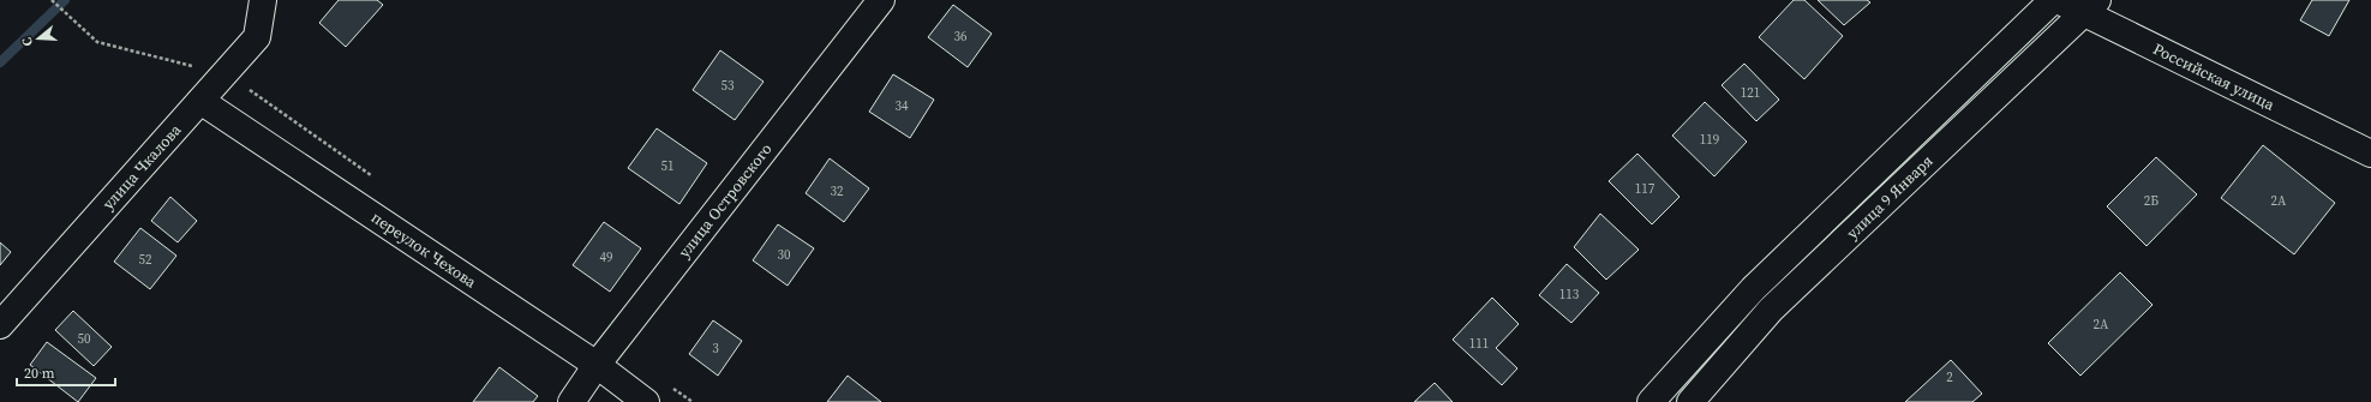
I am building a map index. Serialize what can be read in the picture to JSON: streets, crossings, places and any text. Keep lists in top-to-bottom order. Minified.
{"streets":{"street":["Российская улица","улица Чкалова","улица 9 Января","улица Островского","переулок Чехова"]},"crossings":[["Российская улица","улица 9 Января"],["улица Чкалова","переулок Чехова"],["улица Островского","переулок Чехова"]],"house_numbers":["36","53","121","34","119","51","117","32","2Б","2А","30","49","52","113","2А","50","111","3","2"],"scale_bar":"20 m","north":"left"}
